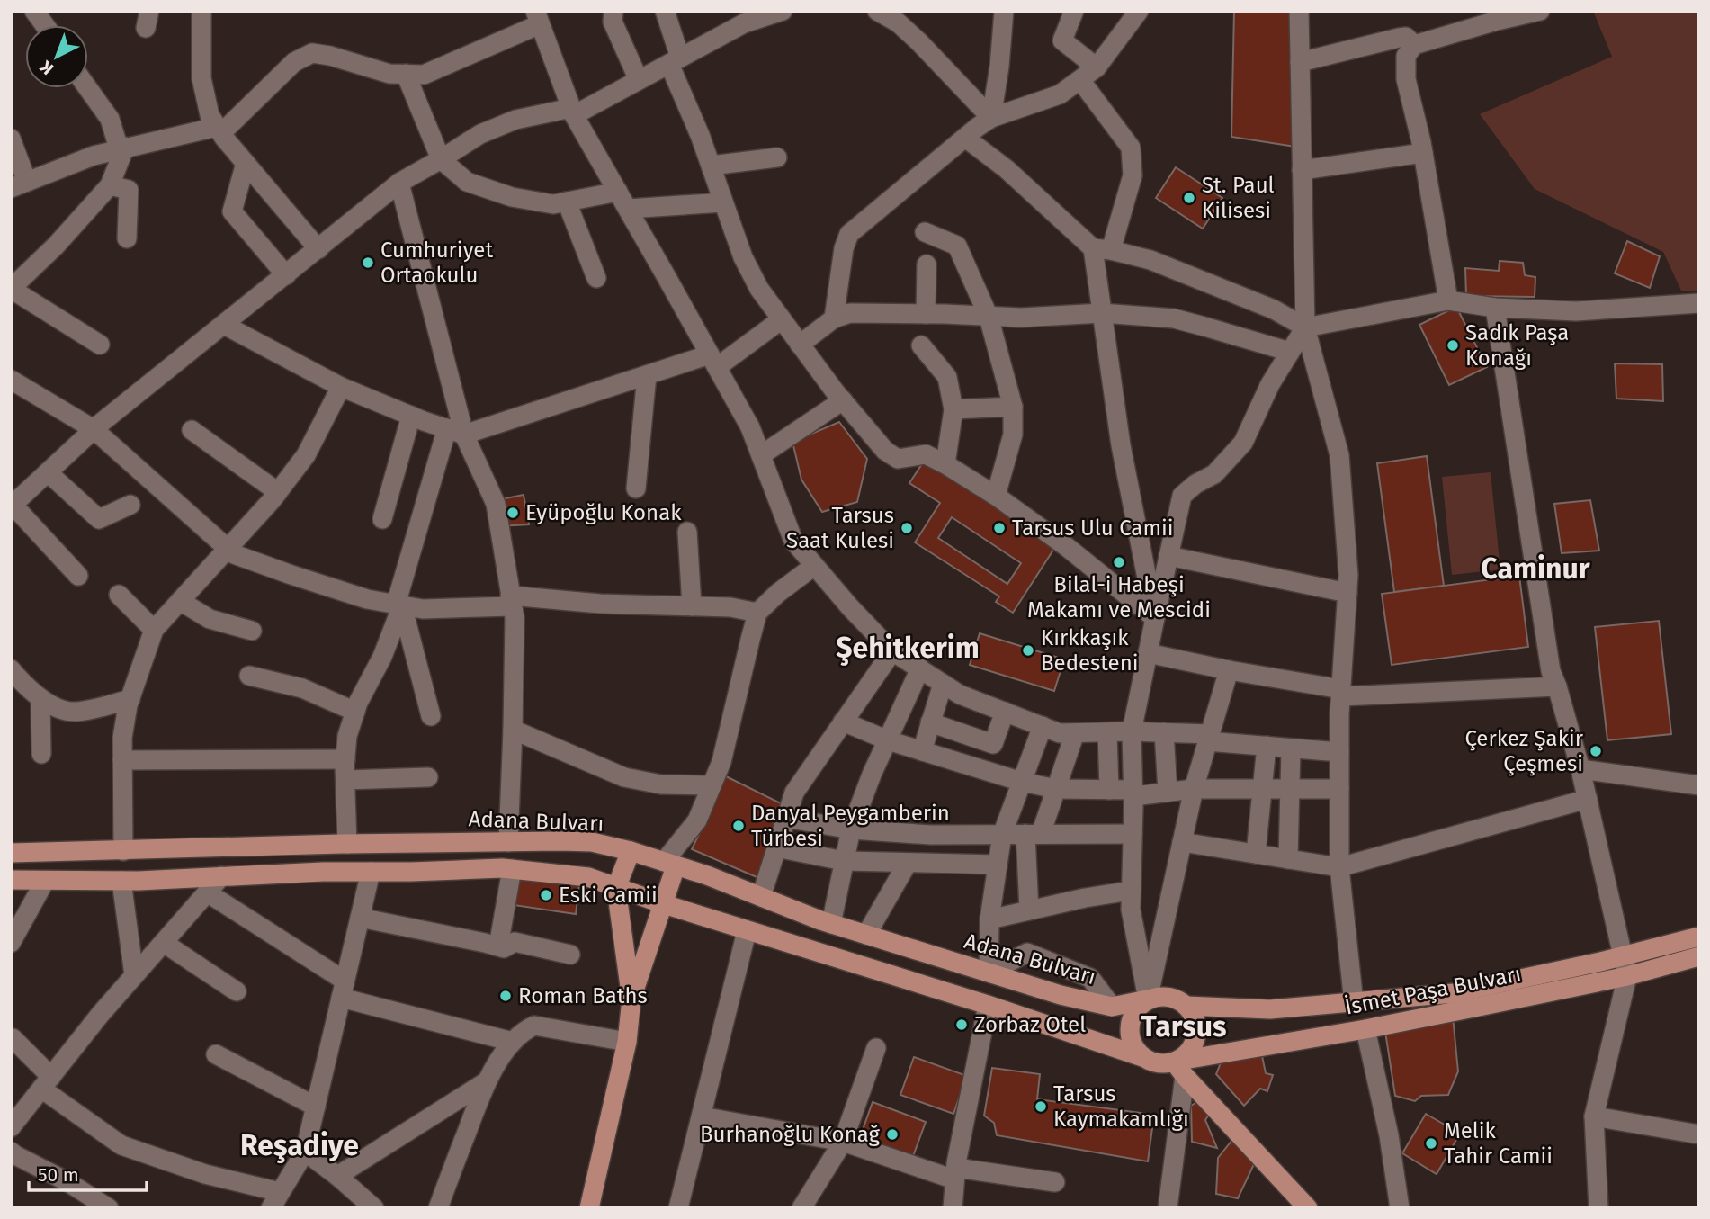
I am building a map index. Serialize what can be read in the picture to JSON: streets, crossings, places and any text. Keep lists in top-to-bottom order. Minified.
{"streets":{"main road":["Adana Bulvarı","İsmet Paşa Bulvarı"]},"crossings":[["Adana Bulvarı","İsmet Paşa Bulvarı"]],"districts":["Caminur","Şehitkerim","Tarsus","Reşadiye"],"places":["St. Paul Kilisesi","Cumhuriyet Ortaokulu","Sadık Paşa Konağı","Eyüpoğlu Konak","Tarsus Saat Kulesi","Tarsus Ulu Camii","Bilal-i Habeşi Makamı ve Mescidi","Kırkkaşık Bedesteni","Çerkez Şakir Çeşmesi","Danyal Peygamberin Türbesi","Eski Camii","Roman Baths","Zorbaz Otel","Tarsus Kaymakamlığı","Burhanoğlu Konağ","Melik Tahir Camii"],"scale_bar":"50 m","north":"bottom left"}
